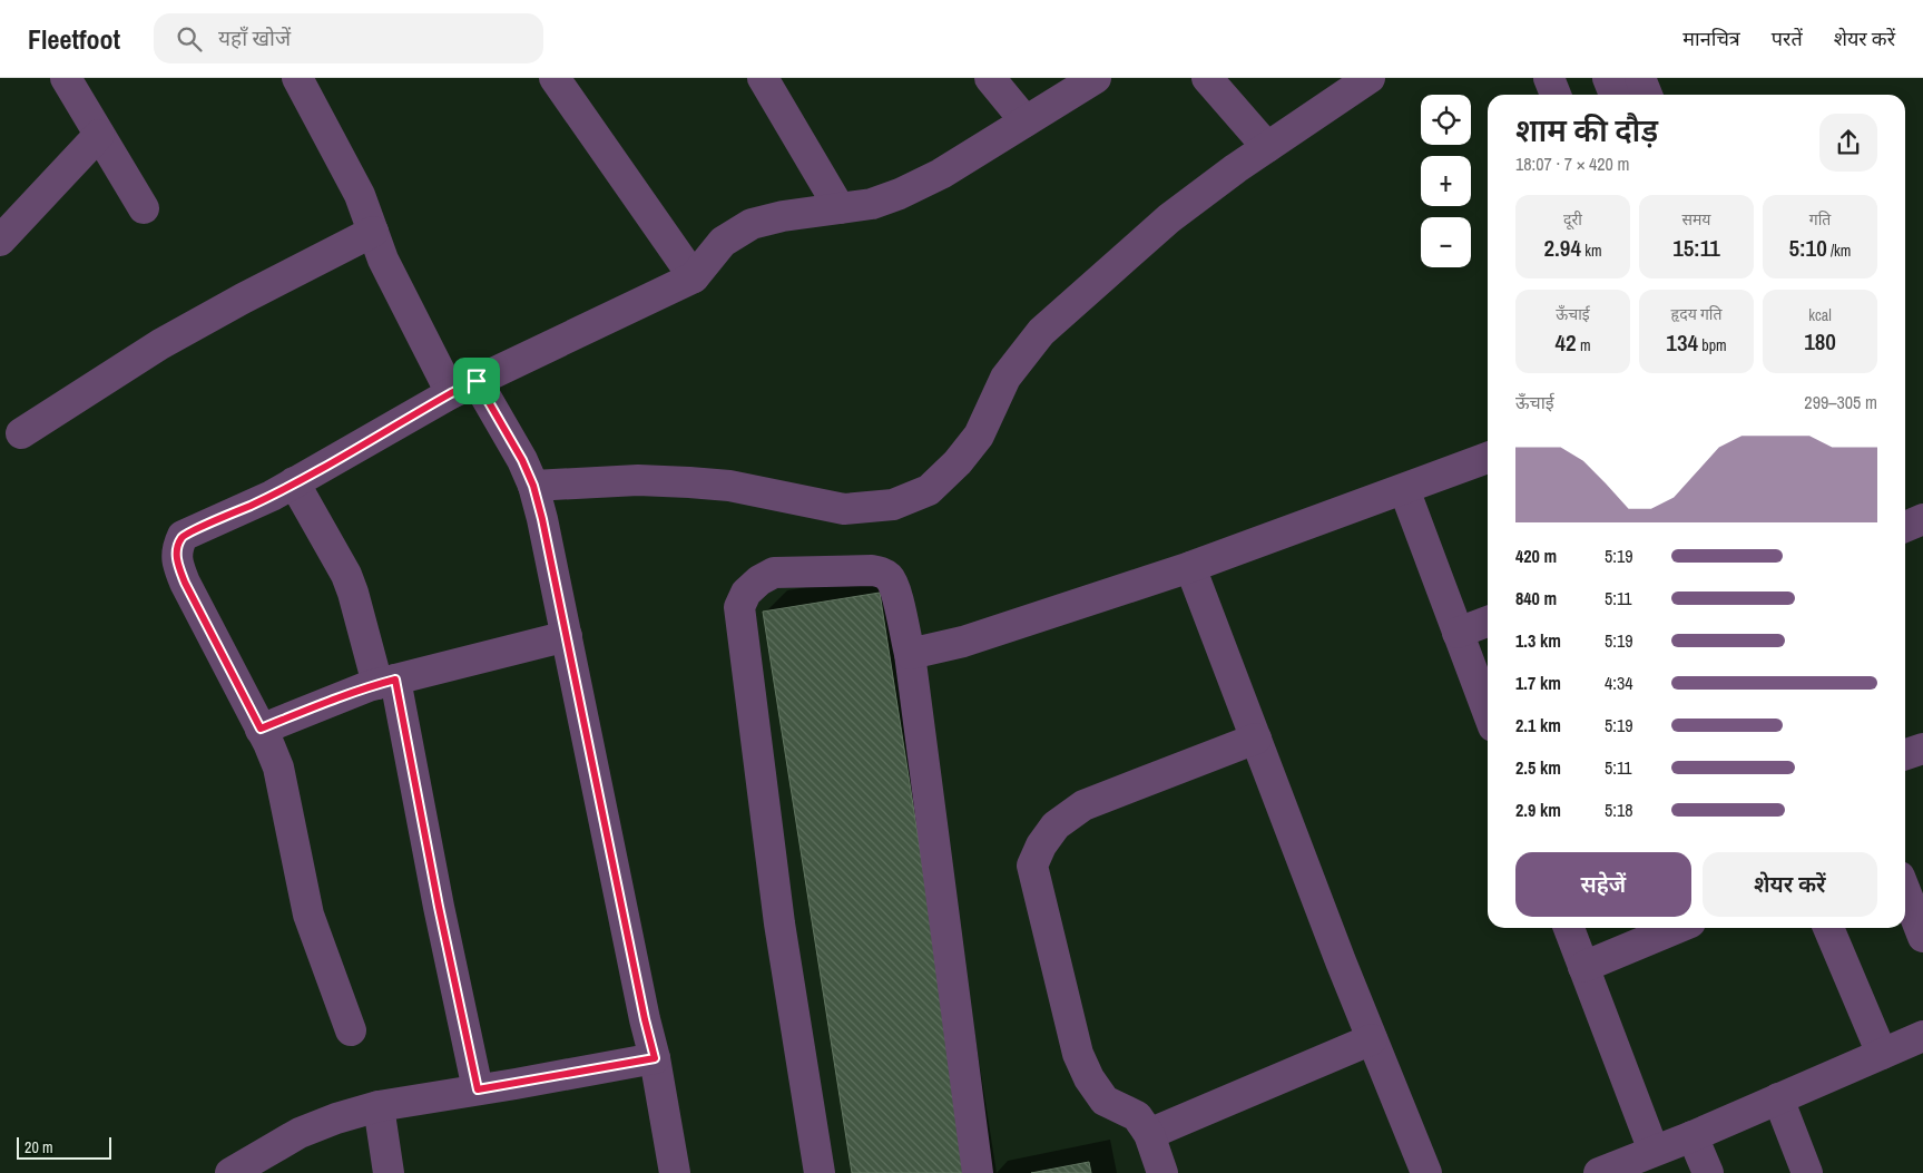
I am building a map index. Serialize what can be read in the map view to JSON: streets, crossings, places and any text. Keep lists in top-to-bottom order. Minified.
{"scale_bar":"20 m","page":{"header":"Fleetfoot","search":"यहाँ खोजें","nav":["मानचित्र","परतें","शेयर करें"],"map_buttons":["+","−"],"heading":["शाम की दौड़","18:07 · 7 × 420 m"],"stats":[["दूरी","2.94 km"],["समय","15:11"],["गति","5:10 /km"],["ऊँचाई","42 m"],["हृदय गति","134 bpm"],["kcal","180"]],"chart":["ऊँचाई","299–305 m"],"list":[{"name":"420 m","note":"5:19"},{"name":"840 m","note":"5:11"},{"name":"1.3 km","note":"5:19"},{"name":"1.7 km","note":"4:34"},{"name":"2.1 km","note":"5:19"},{"name":"2.5 km","note":"5:11"},{"name":"2.9 km","note":"5:18"}],"buttons":["सहेजें","शेयर करें"],"scale":"20 m"}}
